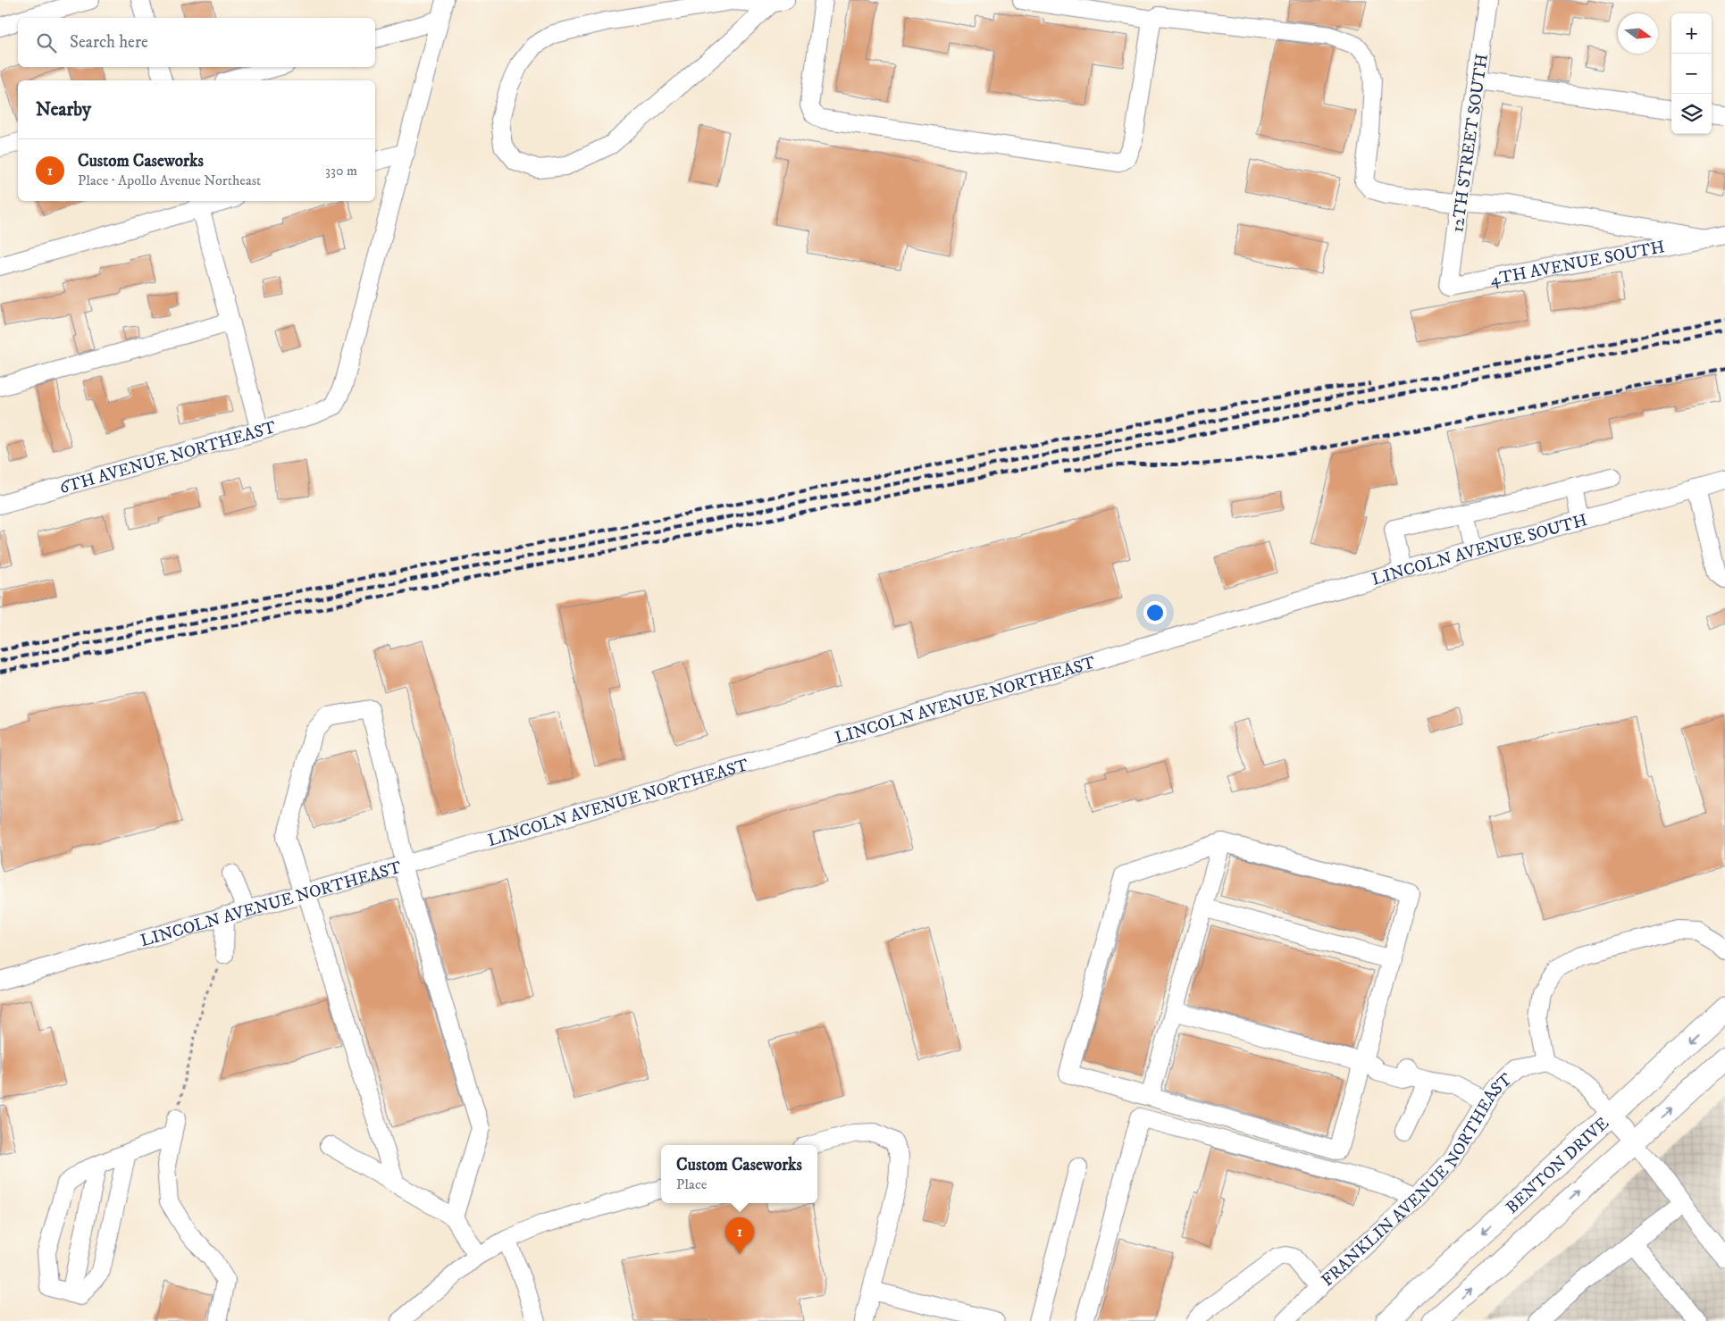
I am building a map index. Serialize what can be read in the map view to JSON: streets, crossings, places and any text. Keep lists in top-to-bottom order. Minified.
{"streets":{"main road":["BENTON DRIVE"],"street":["12TH STREET SOUTH","4TH AVENUE SOUTH","6TH AVENUE NORTHEAST","LINCOLN AVENUE SOUTH","LINCOLN AVENUE NORTHEAST","FRANKLIN AVENUE NORTHEAST"]},"crossings":[["12TH STREET SOUTH","4TH AVENUE SOUTH"],["LINCOLN AVENUE SOUTH","LINCOLN AVENUE NORTHEAST"]],"north":"right","page":{"map_buttons":["+","−"],"search":"Search here","heading":"Nearby","list":[{"mark":"1","name":"Custom Caseworks","note":"Place · Apollo Avenue Northeast","value":"330 m"}],"popup":["Custom Caseworks","Place"],"pins":"1"}}
